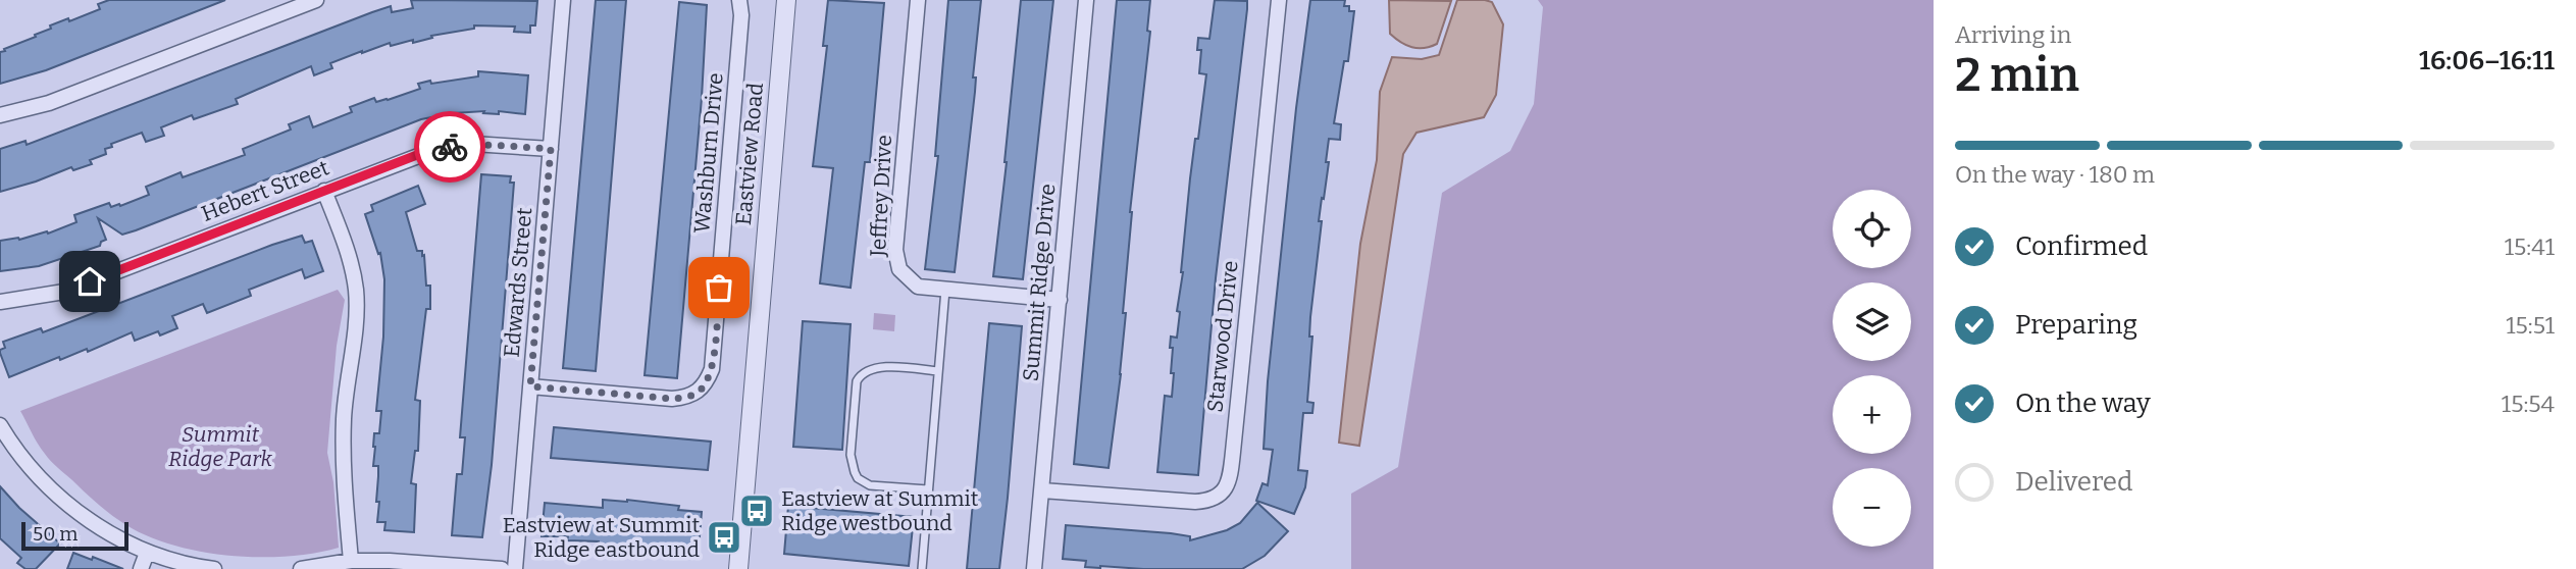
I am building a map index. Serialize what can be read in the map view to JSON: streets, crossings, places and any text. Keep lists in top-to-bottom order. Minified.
{"streets":{"street":["Washburn Drive","Eastview Road","Hebert Street","Jeffrey Drive","Edwards Street","Summit Ridge Drive","Starwood Drive"]},"crossings":[["Washburn Drive","Edwards Street"],["Hebert Street","Edwards Street"],["Jeffrey Drive","Summit Ridge Drive"],["Summit Ridge Drive","Starwood Drive"]],"parks":["Summit Ridge Park"],"places":{"bus stop":["Eastview at Summit Ridge westbound","Eastview at Summit Ridge eastbound"]},"scale_bar":"50 m","page":{"heading":["2 min","Arriving in","16:06–16:11"],"bar":"On the way · 180 m","map_buttons":["+","−"],"list":[["Confirmed","15:41"],["Preparing","15:51"],["On the way","15:54"],"Delivered"],"scale":"50 m"}}
